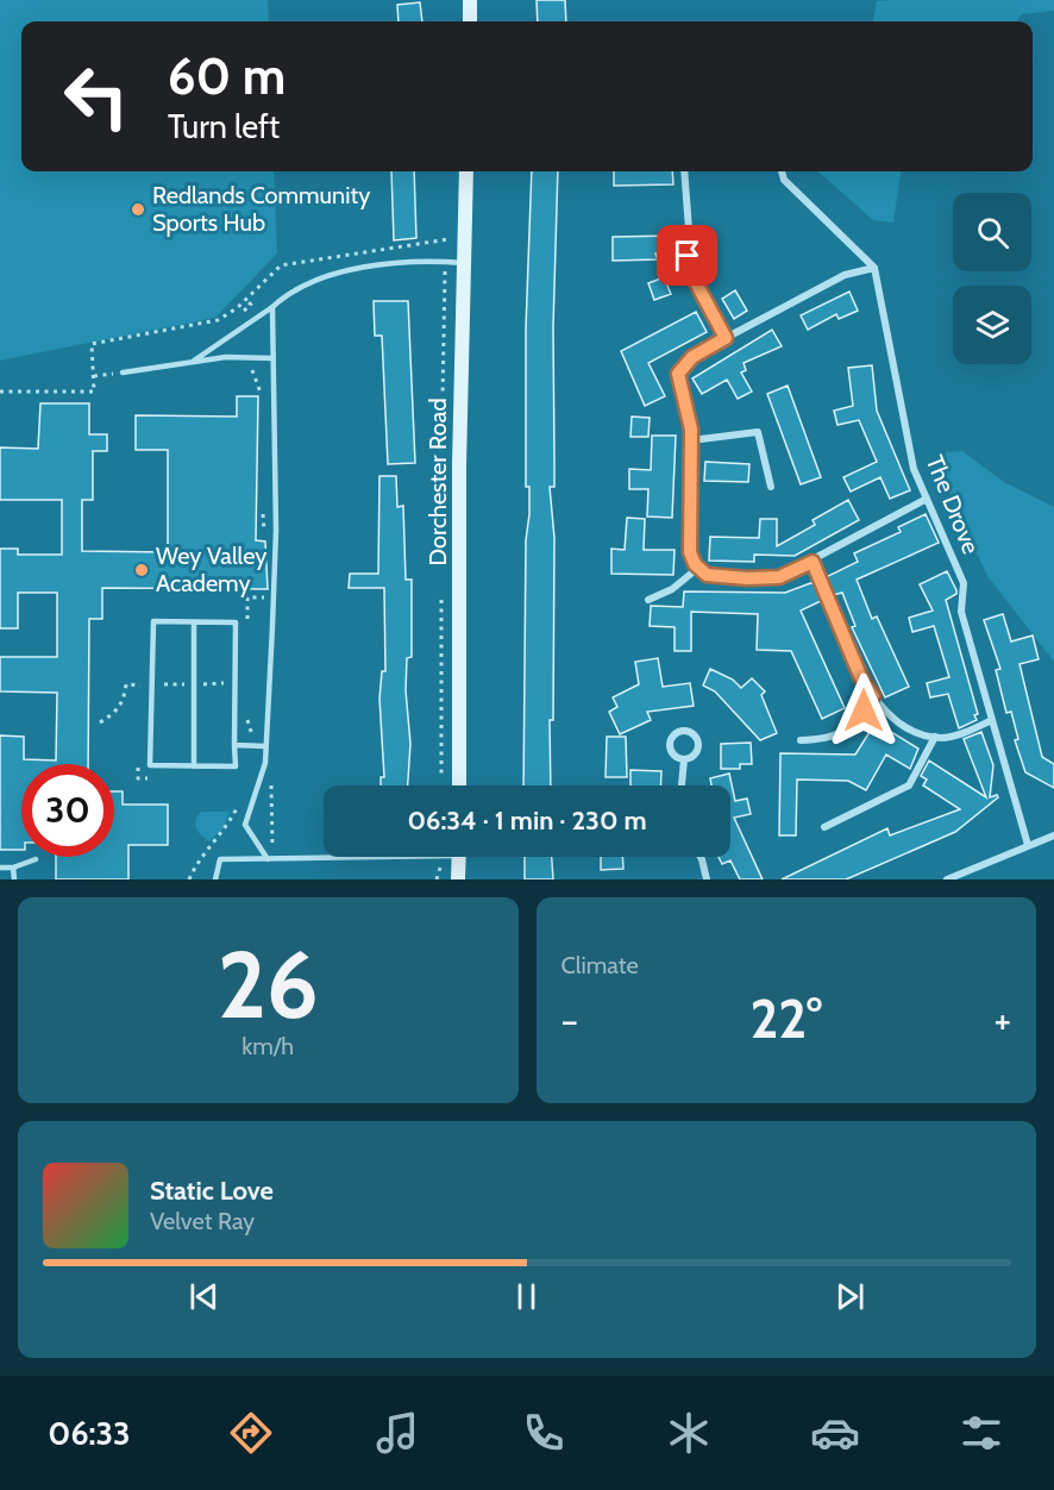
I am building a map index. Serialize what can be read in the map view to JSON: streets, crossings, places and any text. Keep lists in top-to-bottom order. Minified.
{"streets":{"main road":["Dorchester Road"],"street":["The Drove"]},"places":["Redlands Community Sports Hub","Wey Valley Academy"],"page":{"turn":["60 m","Turn left"],"limit":"30","trip":"06:34 · 1 min · 230 m","tile":[["26","km/h"],"Climate"],"heat":["−","22°","+"],"song":["Static Love","Velvet Ray"],"tabs":"06:33"}}
